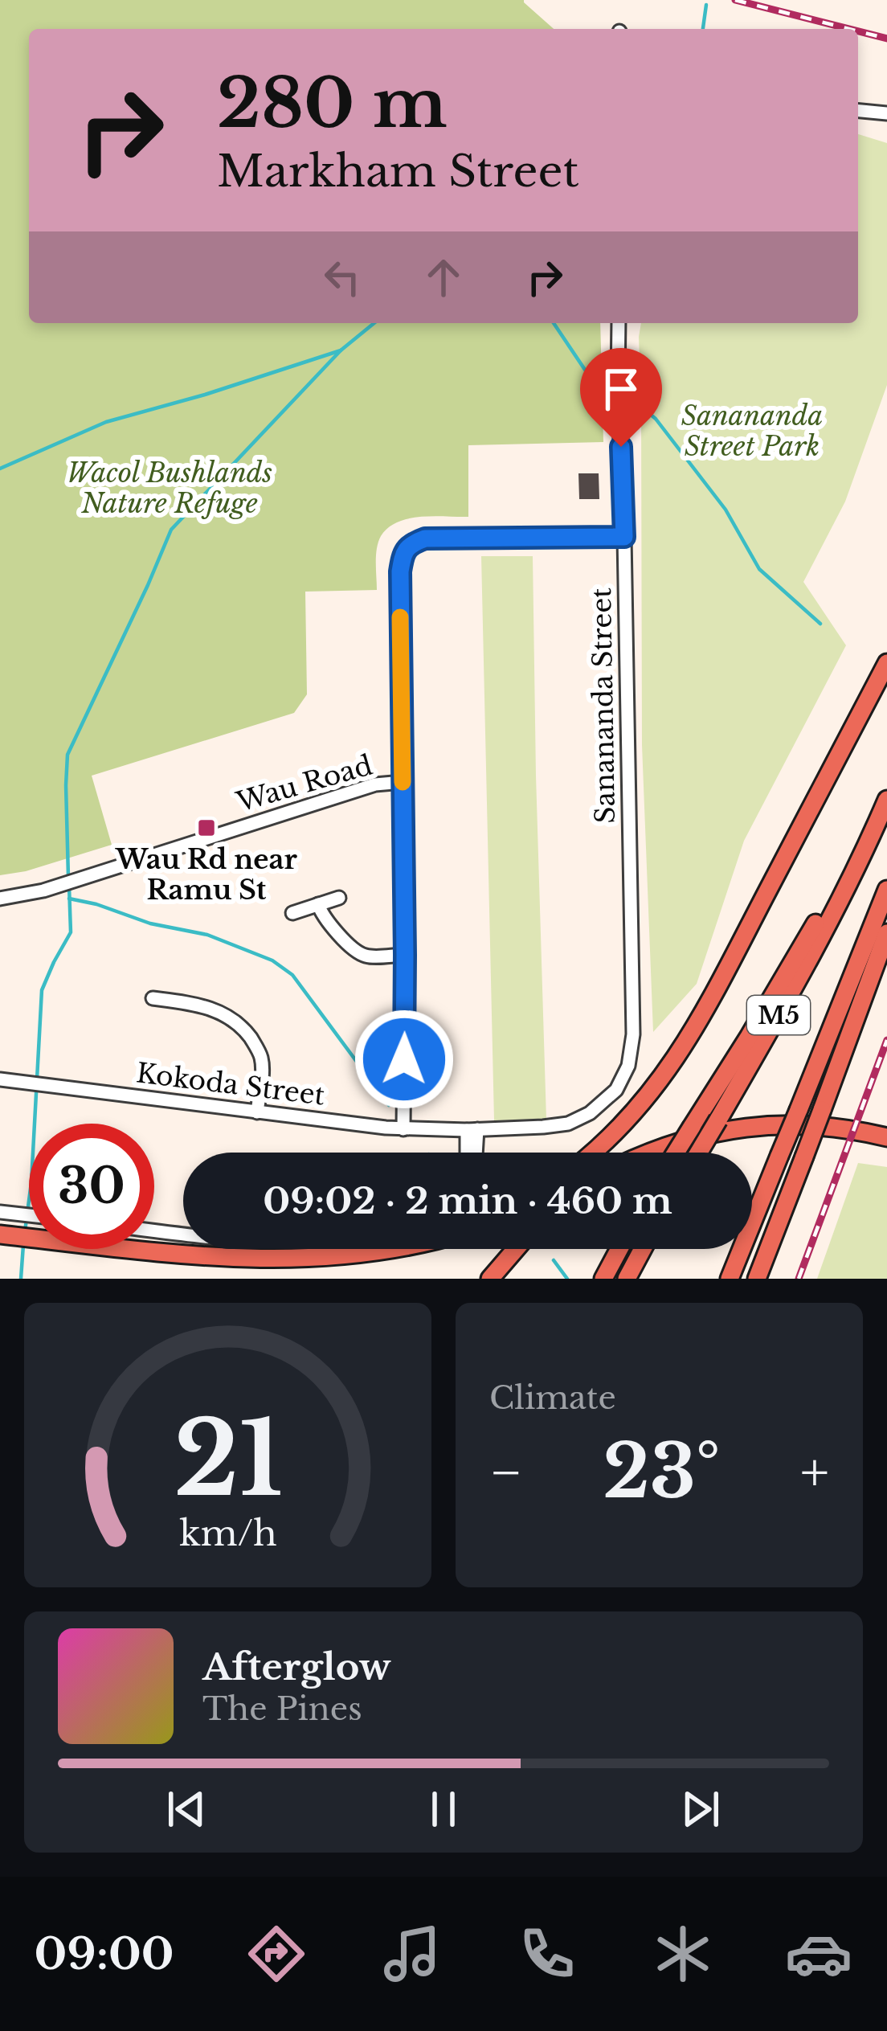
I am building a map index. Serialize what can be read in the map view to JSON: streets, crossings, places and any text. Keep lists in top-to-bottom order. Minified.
{"streets":{"highway":["M5"],"street":["Sanananda Street","Wau Road","Kokoda Street"]},"crossings":[["Sanananda Street","Kokoda Street"]],"parks":["Sanananda Street Park","Wacol Bushlands Nature Refuge"],"places":{"transit":["Wau Rd near Ramu St"]},"page":{"turn":["280 m","Markham Street"],"limit":"30","trip":"09:02 · 2 min · 460 m","tile":"Climate","heat":["−","23°","+"],"song":["Afterglow","The Pines"],"tabs":"09:00","gauge":["21","km/h"]}}
